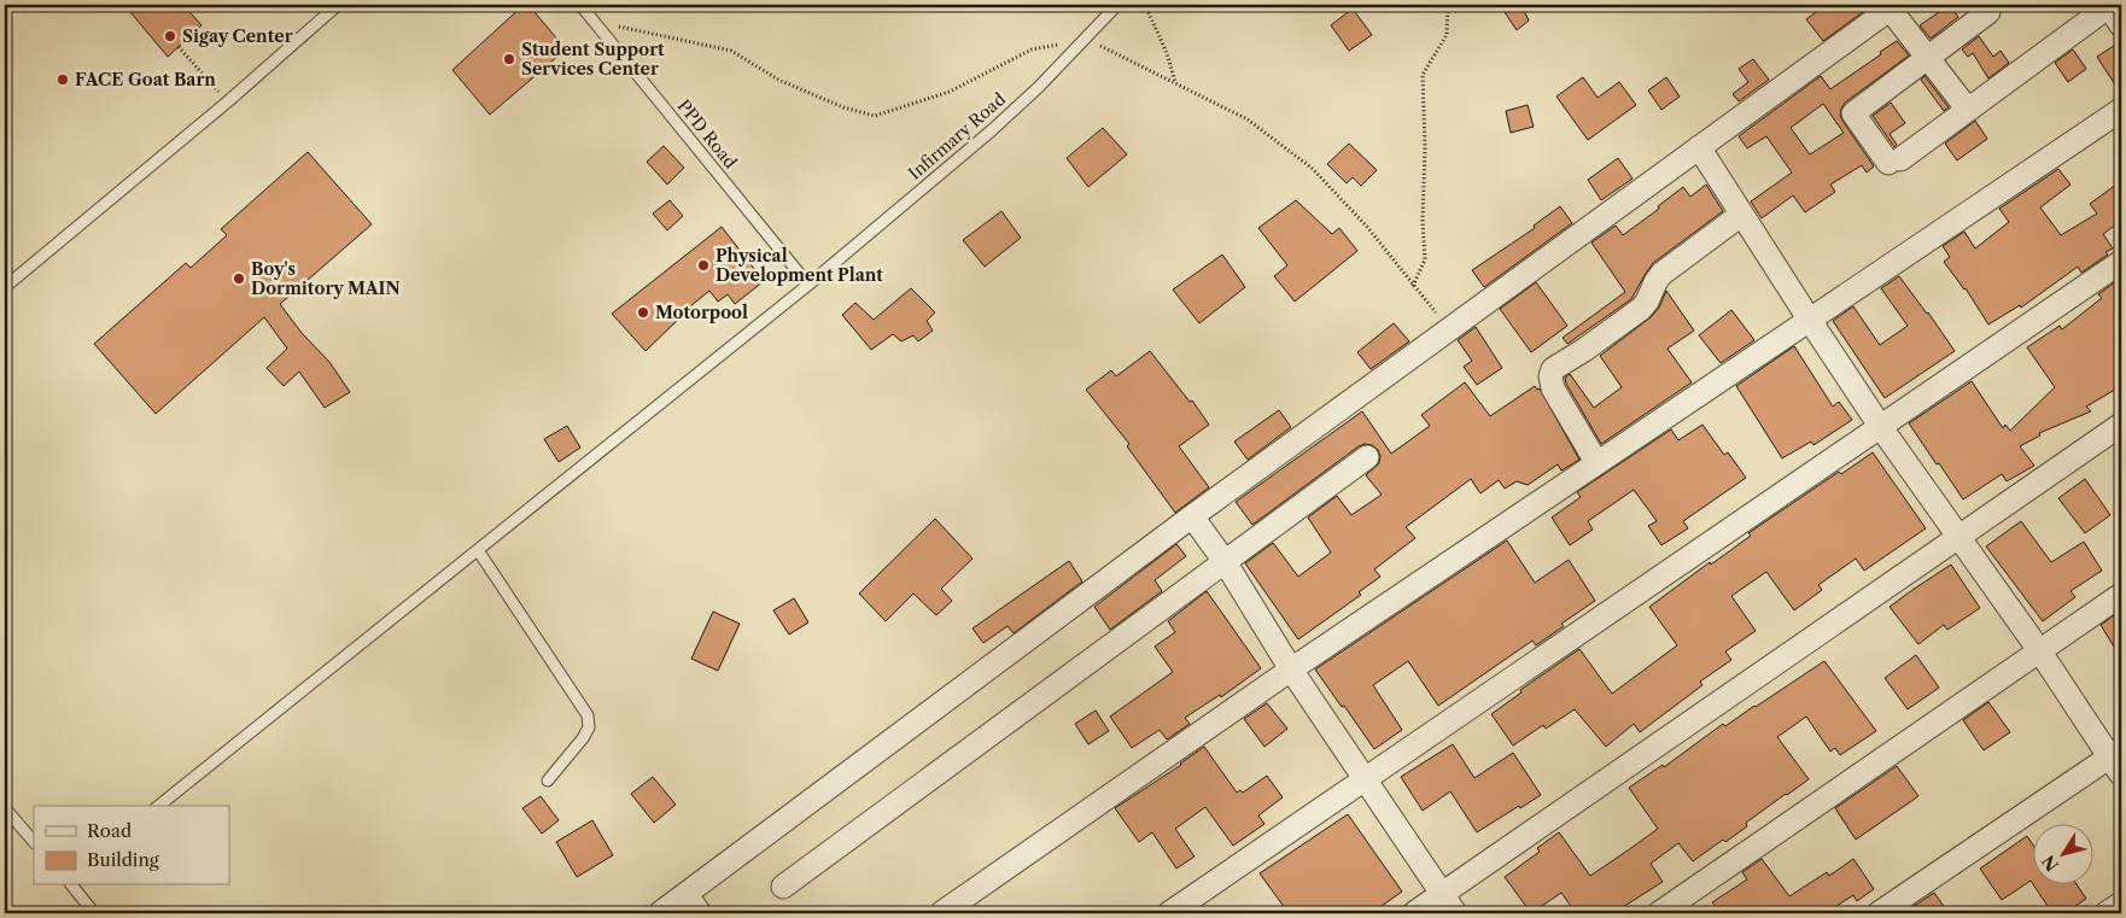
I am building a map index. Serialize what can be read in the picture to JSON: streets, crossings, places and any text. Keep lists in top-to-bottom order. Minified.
{"streets":{"lane":["PPD Road","Infirmary Road"]},"crossings":[["PPD Road","Infirmary Road"]],"places":["Sigay Center","Student Support Services Center","FACE Goat Barn","Physical Development Plant","Boy's Dormitory MAIN","Motorpool"],"legend":["Road","Building"],"north":"bottom left"}
